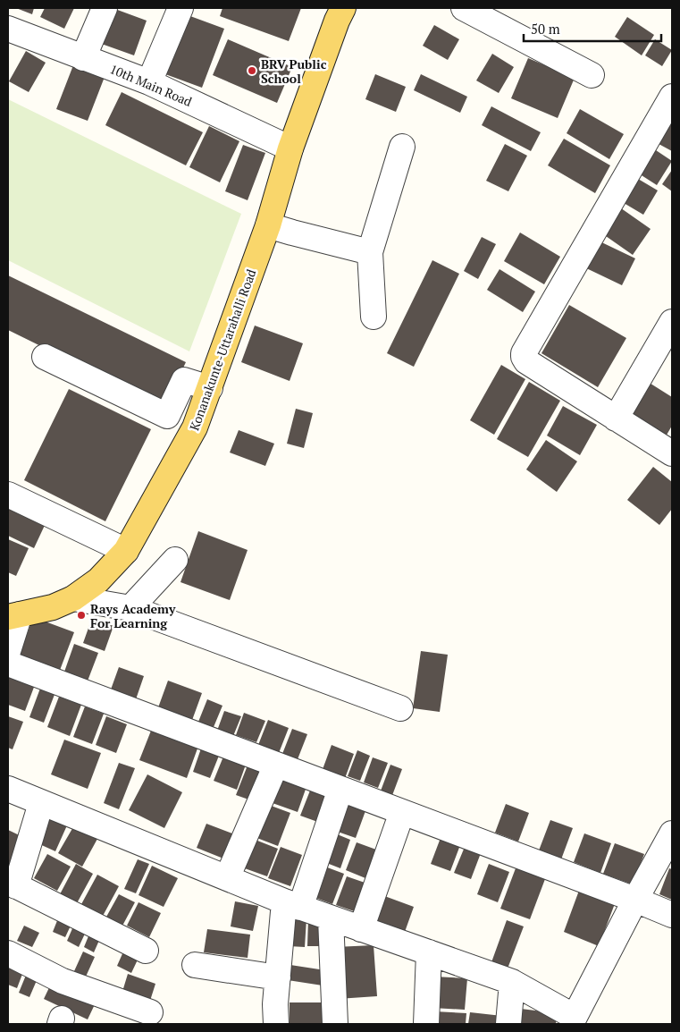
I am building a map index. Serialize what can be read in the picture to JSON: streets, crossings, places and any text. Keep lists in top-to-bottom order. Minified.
{"streets":{"main road":["Konanakunte-Uttarahalli Road"],"street":["10th Main Road"]},"crossings":[["10th Main Road","Konanakunte-Uttarahalli Road"]],"places":["BRV Public School","Rays Academy For Learning"],"scale_bar":"50 m"}
